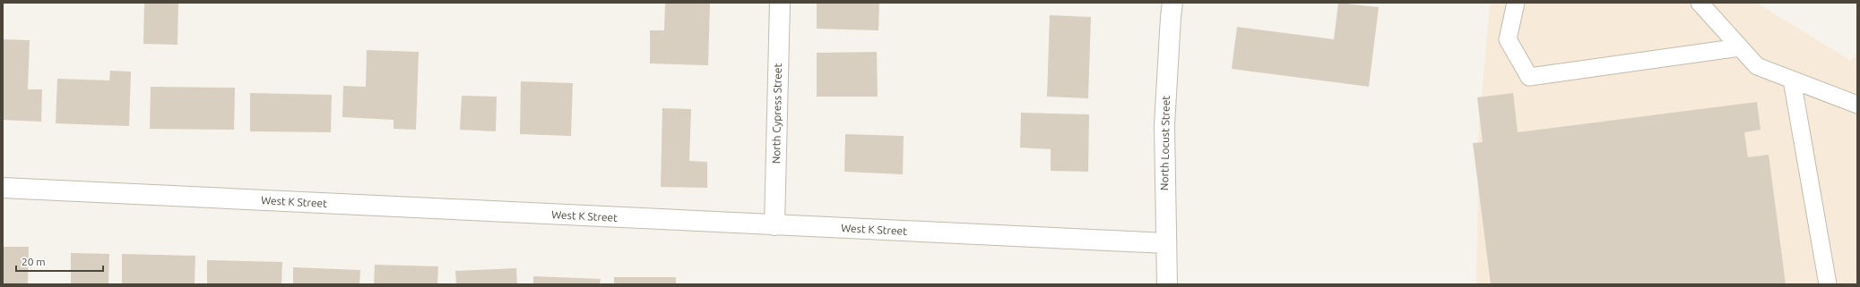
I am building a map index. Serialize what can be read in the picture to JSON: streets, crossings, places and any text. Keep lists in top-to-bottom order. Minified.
{"streets":{"street":["North Cypress Street","North Locust Street","West K Street"]},"crossings":[["North Cypress Street","West K Street"],["North Locust Street","West K Street"]],"scale_bar":"20 m"}
